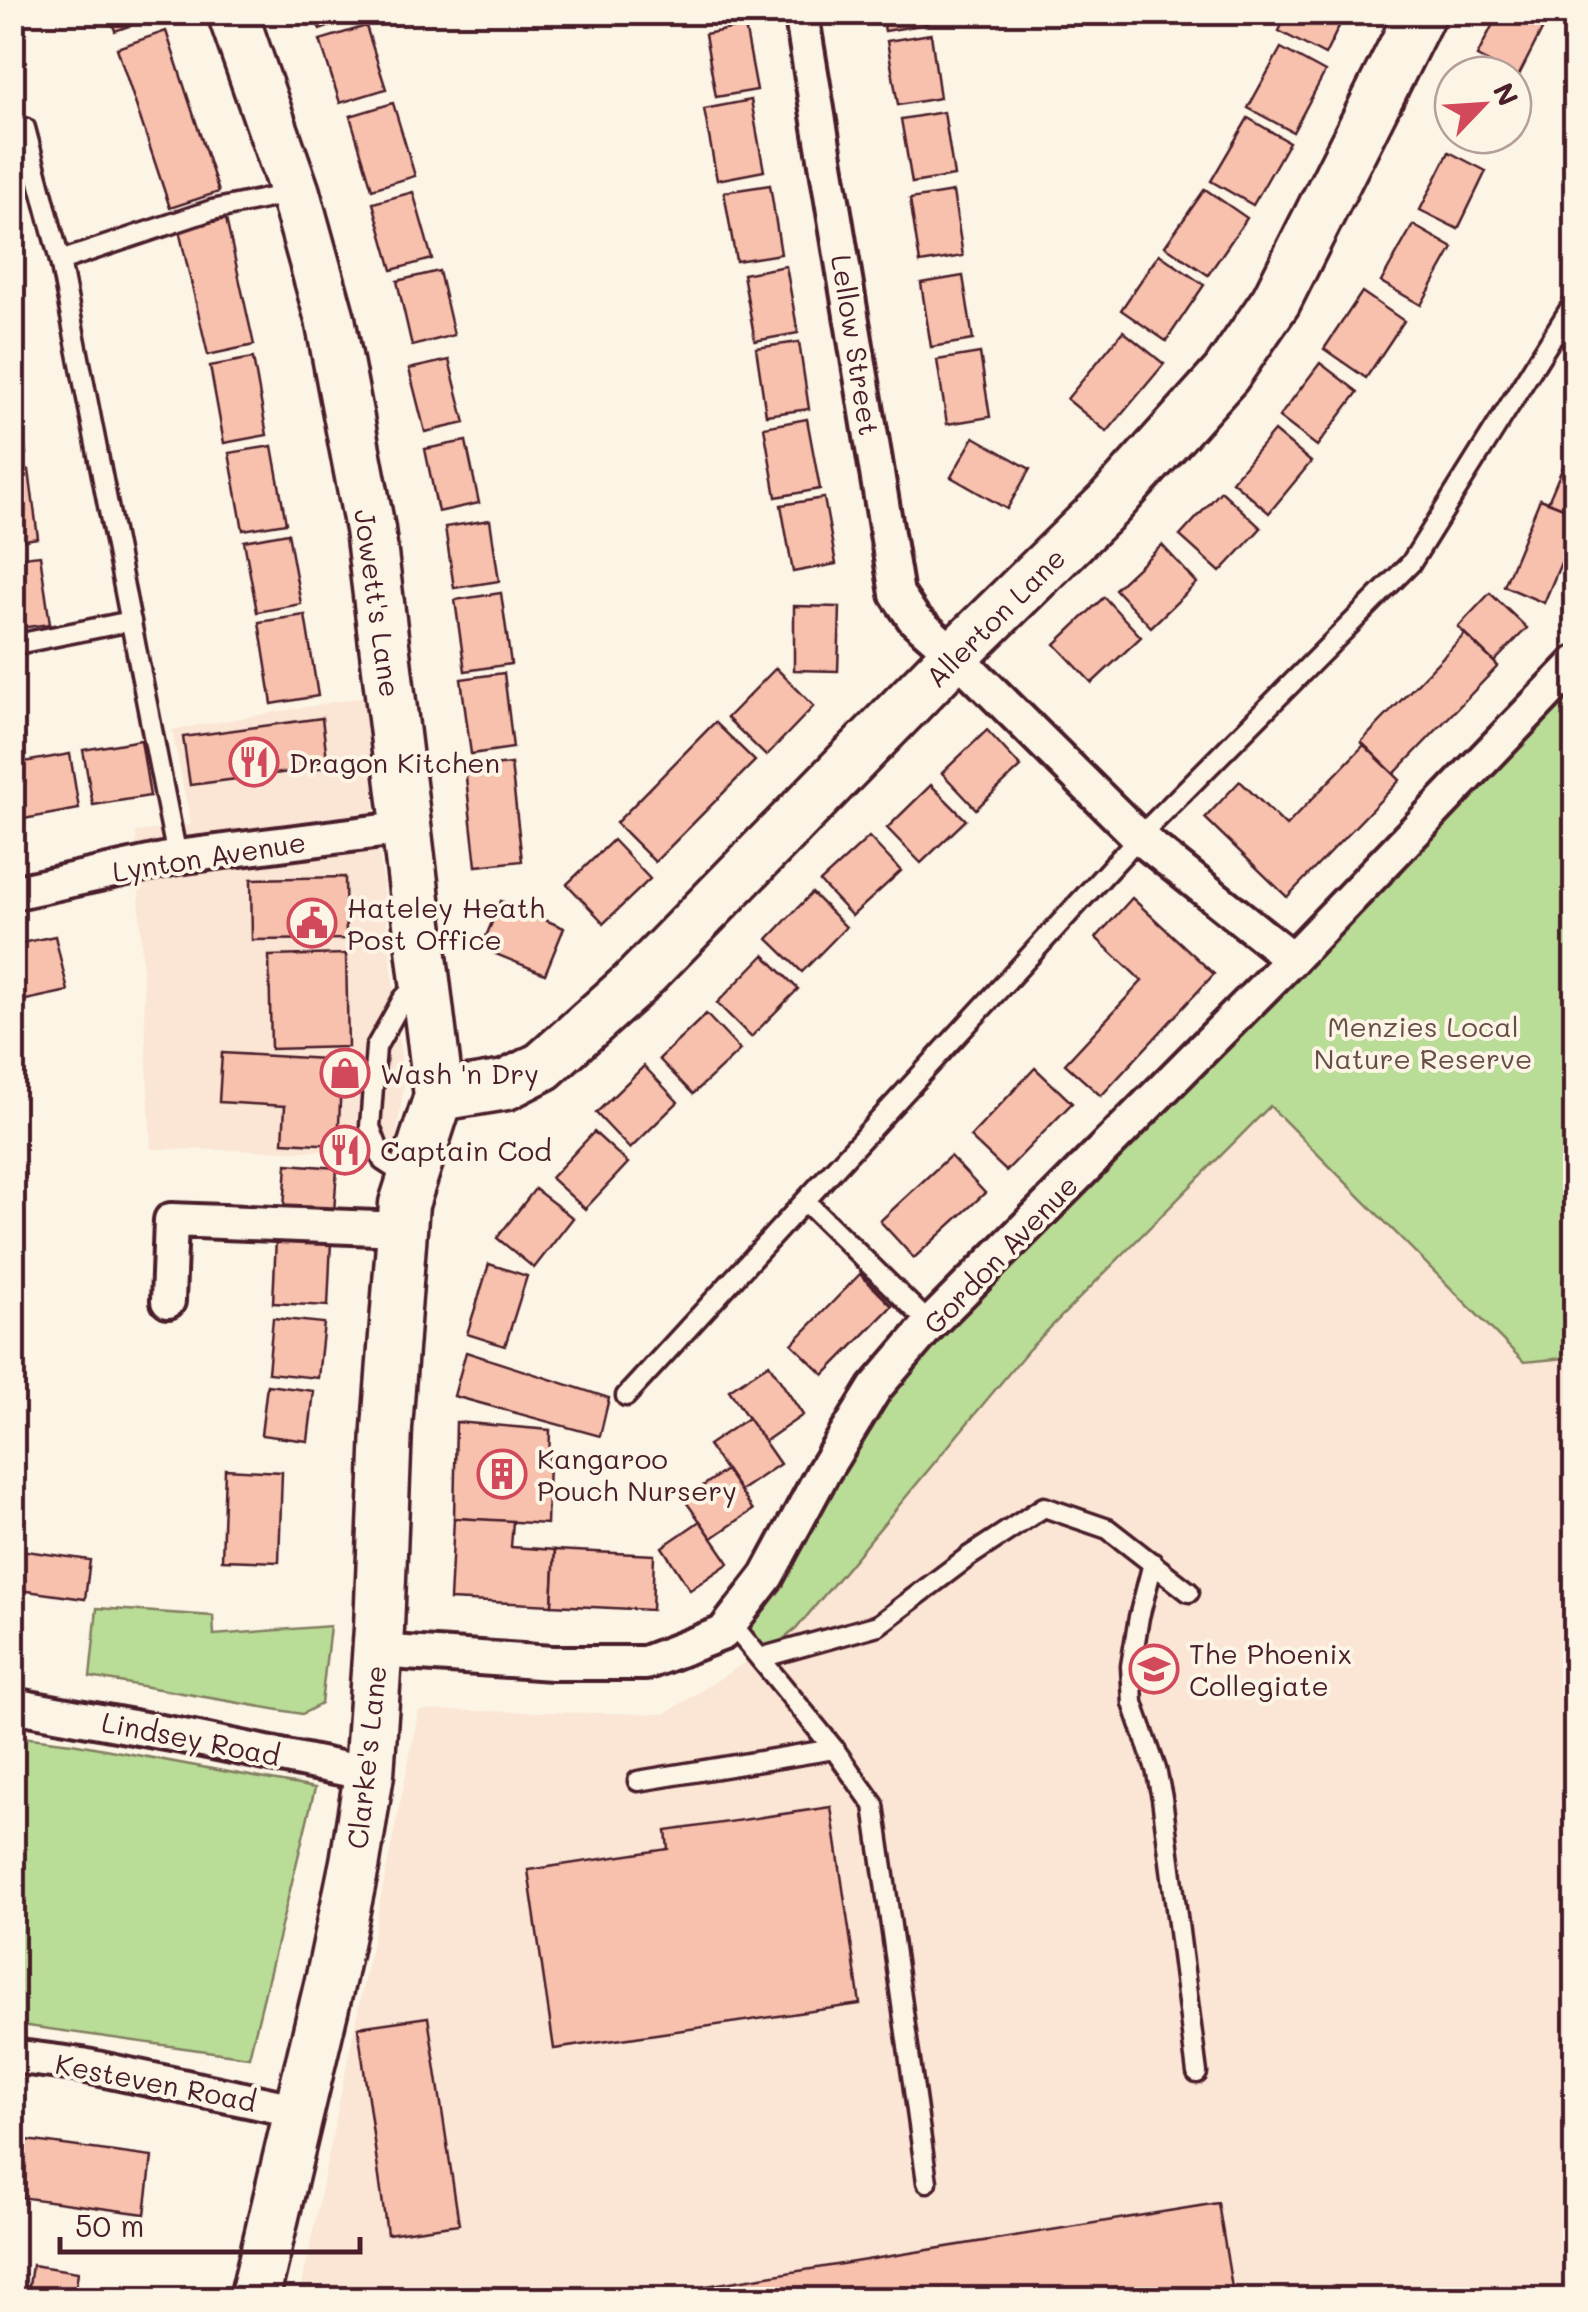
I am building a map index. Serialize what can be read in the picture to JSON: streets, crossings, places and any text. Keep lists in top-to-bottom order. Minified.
{"streets":{"street":["Lellow Street","Jowett's Lane","Allerton Lane","Lynton Avenue","Gordon Avenue","Lindsey Road","Clarke's Lane","Kesteven Road"]},"crossings":[["Lellow Street","Allerton Lane"],["Lellow Street","Gordon Avenue"],["Jowett's Lane","Allerton Lane"],["Jowett's Lane","Lynton Avenue"],["Jowett's Lane","Clarke's Lane"],["Gordon Avenue","Clarke's Lane"],["Lindsey Road","Clarke's Lane"],["Clarke's Lane","Kesteven Road"]],"parks":["Menzies Local Nature Reserve"],"places":{"restaurant":["Dragon Kitchen","Captain Cod"],"public building":["Hateley Heath Post Office"],"shop":["Wash 'n Dry"],"building":["Kangaroo Pouch Nursery"],"school or university":["The Phoenix Collegiate"]},"scale_bar":"50 m","north":"top right"}
